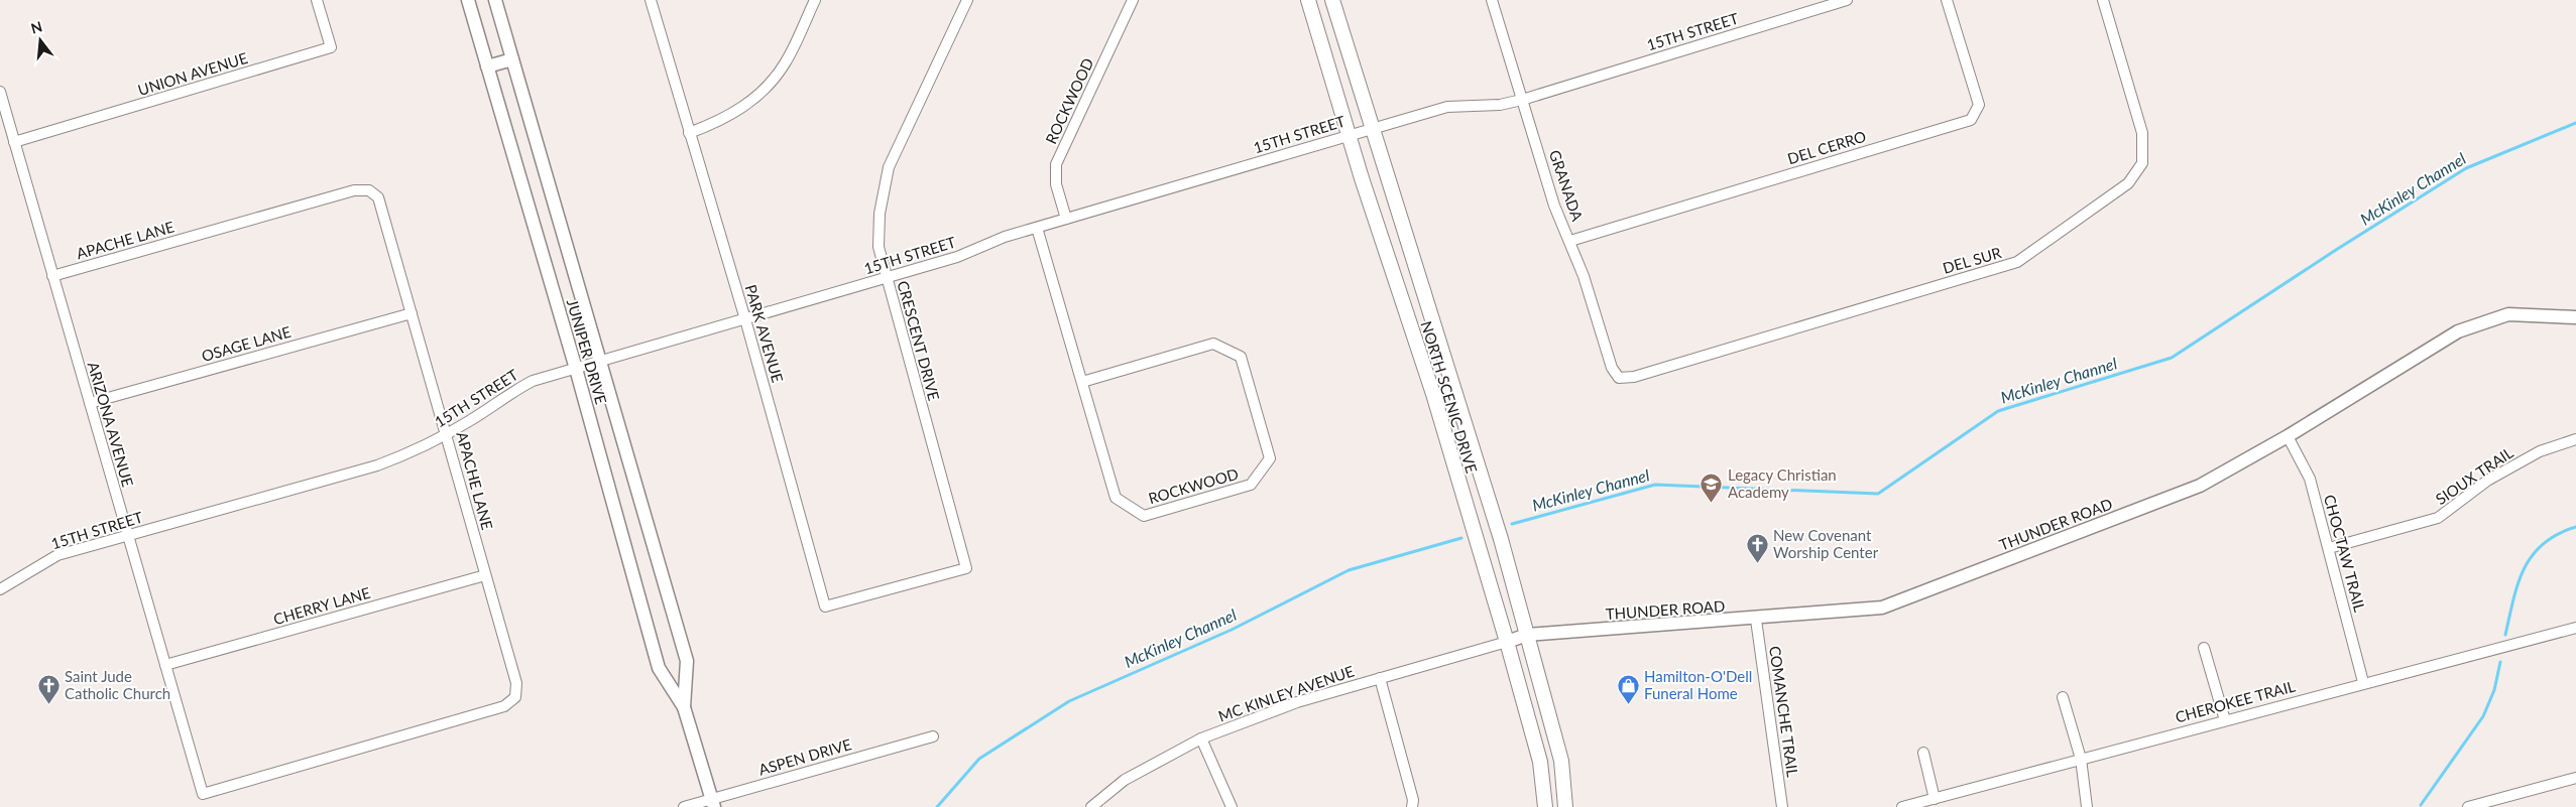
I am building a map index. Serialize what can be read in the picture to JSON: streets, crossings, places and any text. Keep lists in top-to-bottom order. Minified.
{"streets":{"main road":["NORTH SCENIC DRIVE"],"street":["15TH STREET","UNION AVENUE","ROCKWOOD","DEL CERRO","GRANADA","APACHE LANE","DEL SUR","PARK AVENUE","CRESCENT DRIVE","OSAGE LANE","JUNIPER DRIVE","ARIZONA AVENUE","SIOUX TRAIL","THUNDER ROAD","CHOCTAW TRAIL","CHERRY LANE","MC KINLEY AVENUE","CHEROKEE TRAIL","COMANCHE TRAIL","ASPEN DRIVE"]},"crossings":[["15TH STREET","ROCKWOOD"],["15TH STREET","GRANADA"],["15TH STREET","APACHE LANE"],["15TH STREET","PARK AVENUE"],["15TH STREET","CRESCENT DRIVE"],["15TH STREET","JUNIPER DRIVE"],["15TH STREET","NORTH SCENIC DRIVE"],["15TH STREET","ARIZONA AVENUE"],["UNION AVENUE","ARIZONA AVENUE"],["DEL CERRO","GRANADA"],["GRANADA","DEL SUR"],["APACHE LANE","OSAGE LANE"],["APACHE LANE","ARIZONA AVENUE"],["APACHE LANE","CHERRY LANE"],["PARK AVENUE","CRESCENT DRIVE"],["OSAGE LANE","ARIZONA AVENUE"],["JUNIPER DRIVE","ASPEN DRIVE"],["NORTH SCENIC DRIVE","THUNDER ROAD"],["NORTH SCENIC DRIVE","MC KINLEY AVENUE"],["ARIZONA AVENUE","CHERRY LANE"],["SIOUX TRAIL","CHOCTAW TRAIL"],["THUNDER ROAD","CHOCTAW TRAIL"],["THUNDER ROAD","MC KINLEY AVENUE"],["THUNDER ROAD","COMANCHE TRAIL"],["CHOCTAW TRAIL","CHEROKEE TRAIL"]],"water":["McKinley Channel"],"places":{"school or university":["Legacy Christian Academy"],"church":["New Covenant Worship Center","Saint Jude Catholic Church"],"shop":["Hamilton-O'Dell Funeral Home"]},"north":"top"}
